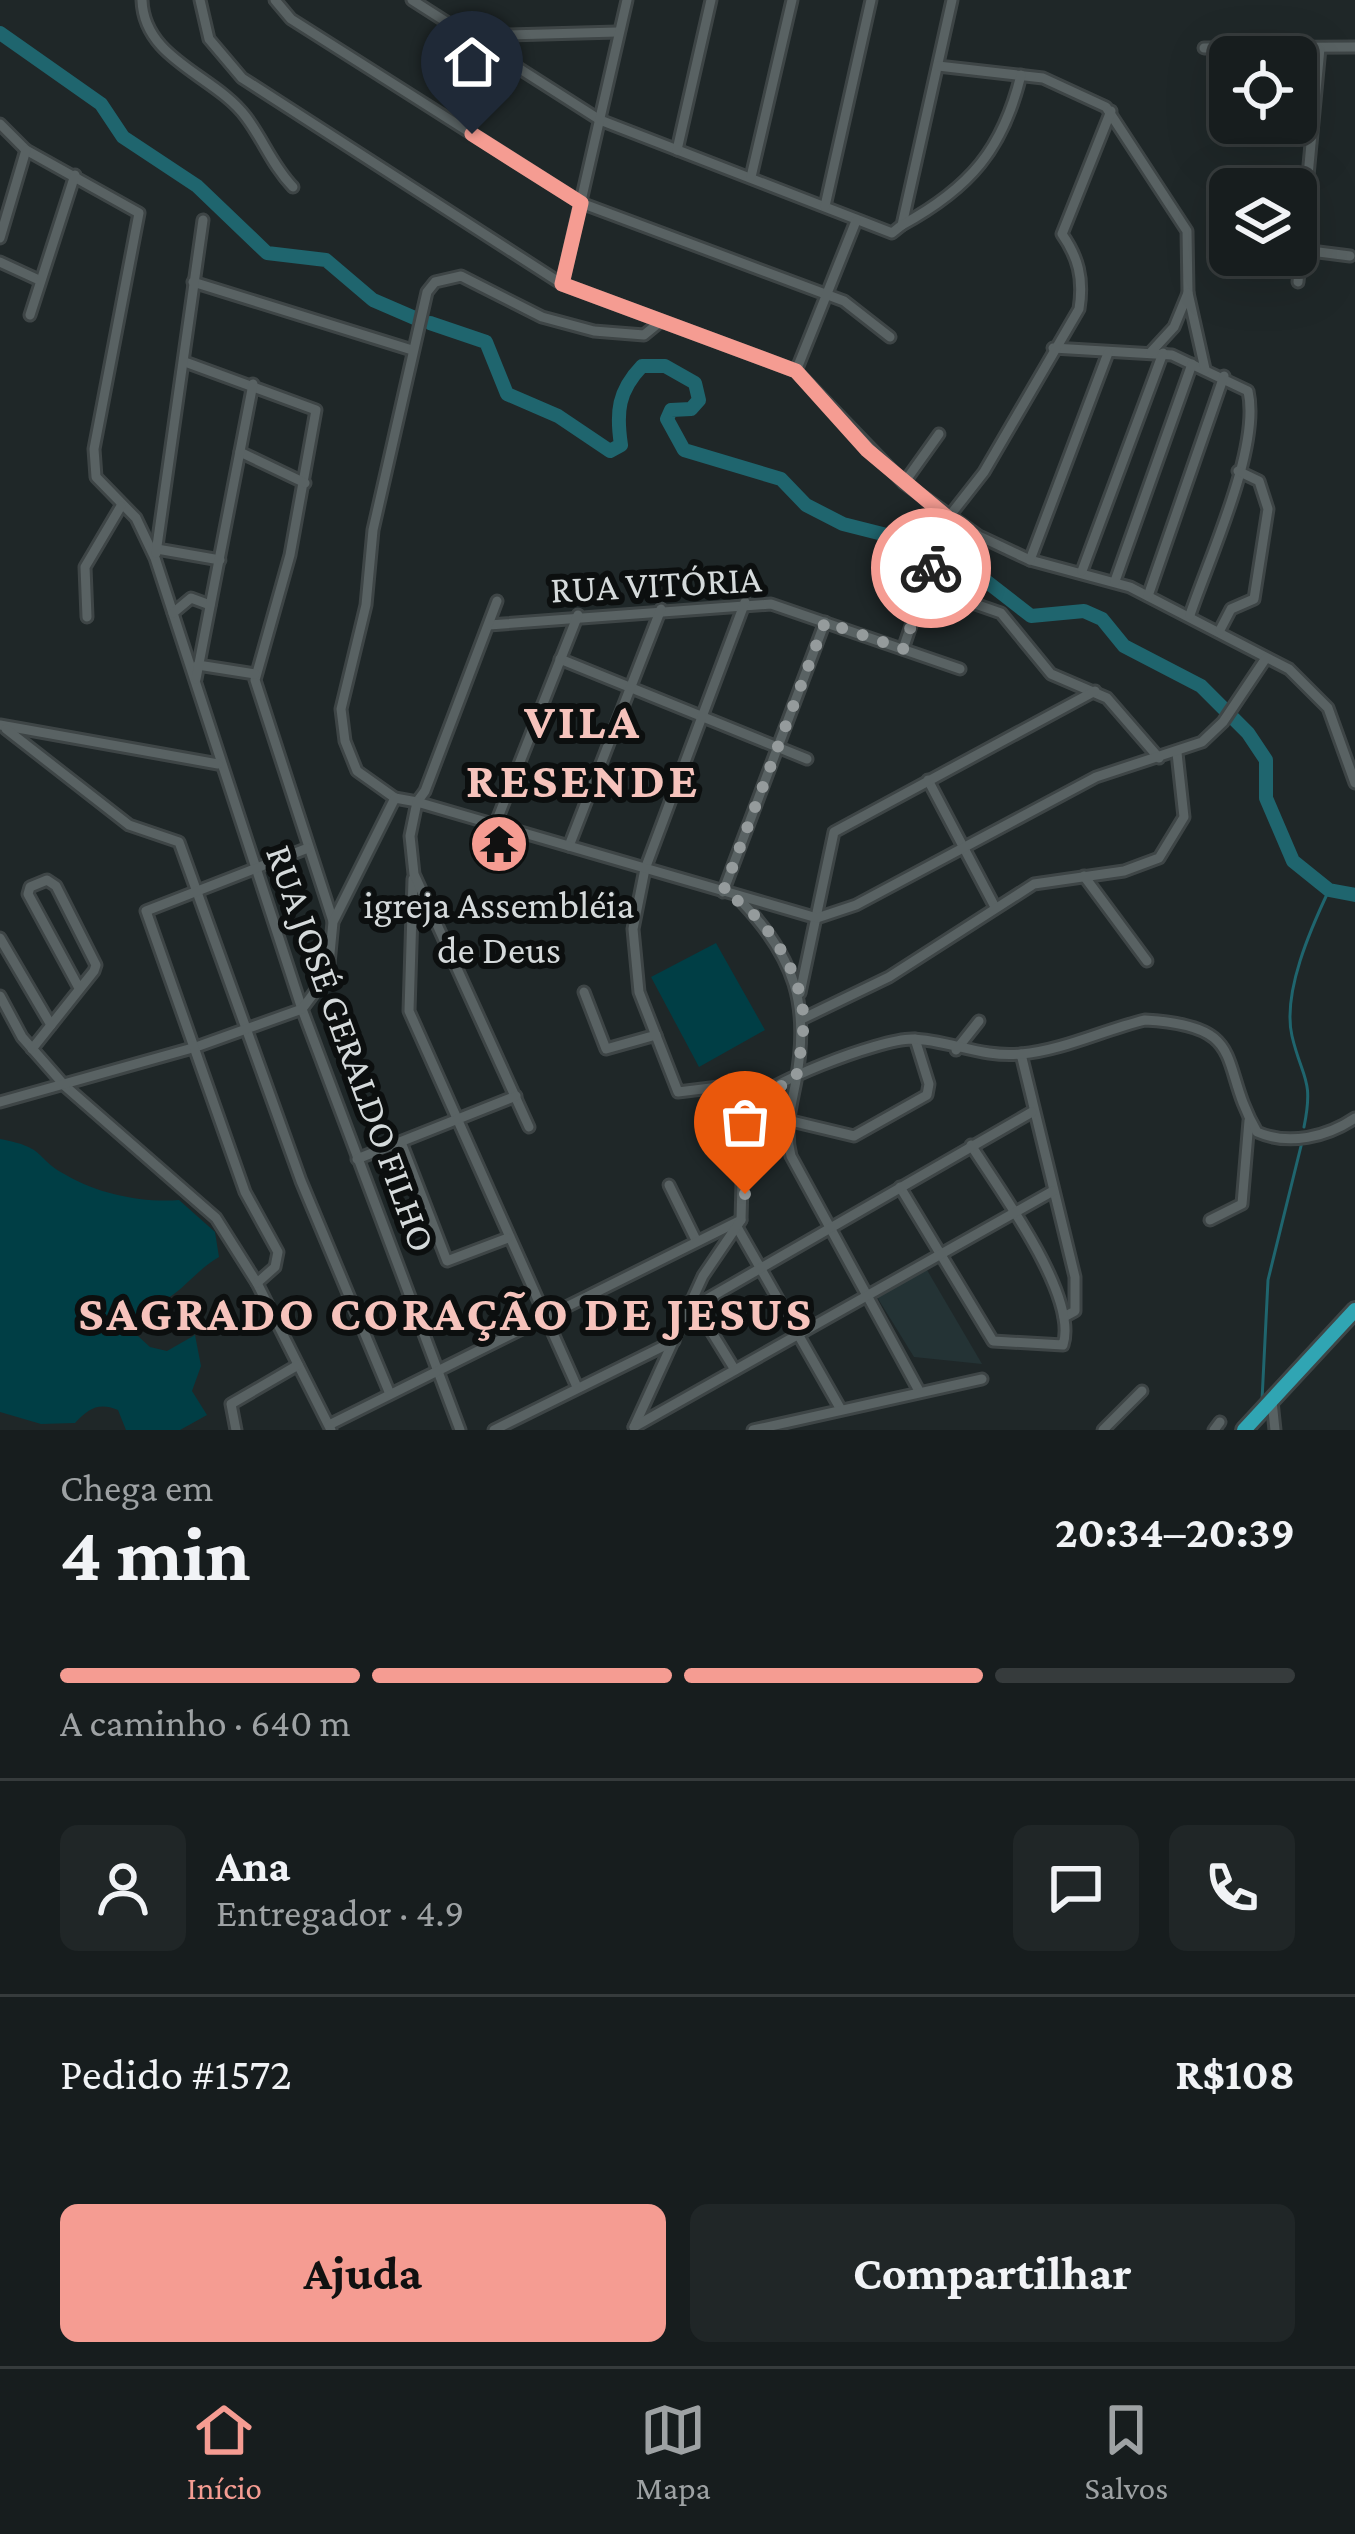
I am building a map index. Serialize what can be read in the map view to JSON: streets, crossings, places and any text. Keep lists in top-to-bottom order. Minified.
{"streets":{"street":["RUA VITÓRIA","RUA JOSÉ GERALDO FILHO"]},"districts":["VILA RESENDE","SAGRADO CORAÇÃO DE JESUS"],"places":{"temple":["igreja Assembléia de Deus"]},"page":{"heading":["4 min","Chega em","20:34–20:39"],"panel":["Ana","Entregador · 4.9","Pedido #1572","R$108"],"bar":"A caminho · 640 m","buttons":["Ajuda","Compartilhar"],"tabs":["Início","Mapa","Salvos"]}}
